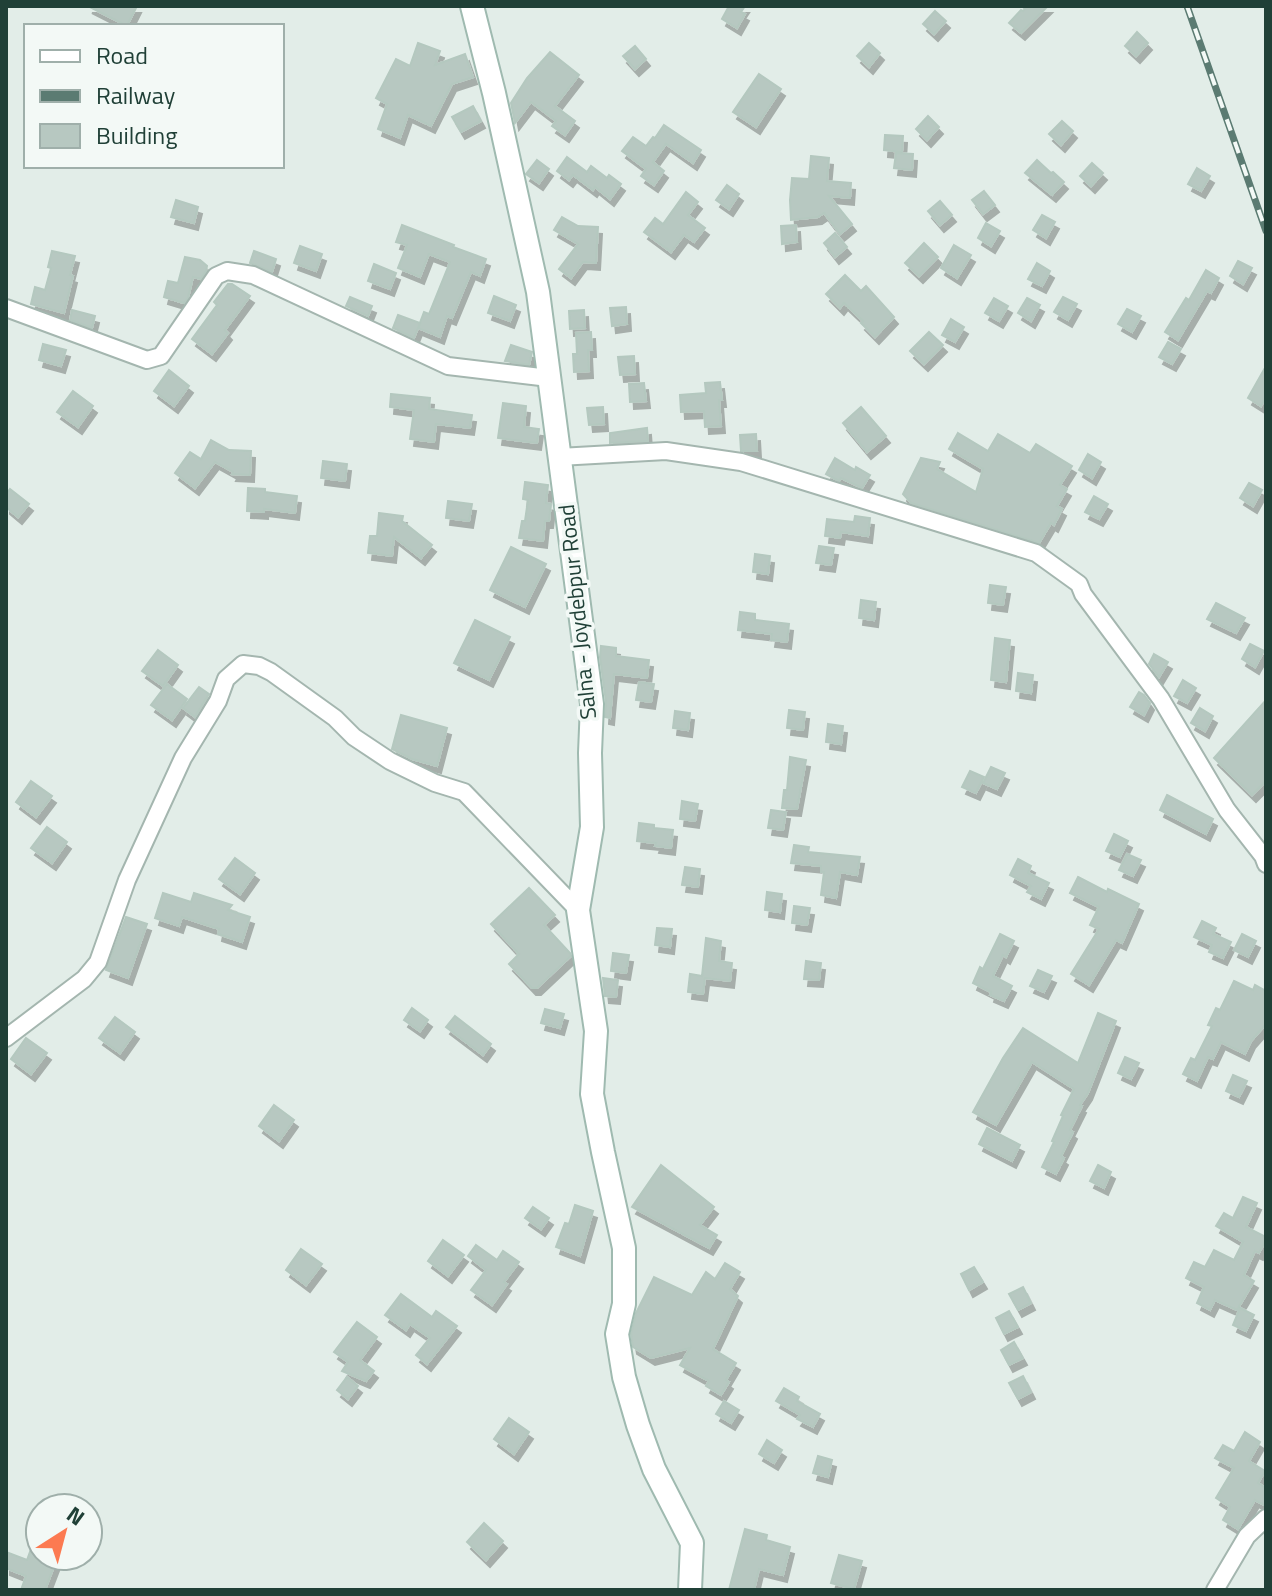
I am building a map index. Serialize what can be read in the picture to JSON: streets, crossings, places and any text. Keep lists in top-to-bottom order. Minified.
{"streets":{"main road":["Salna - Joydebpur Road"]},"legend":["Road","Railway","Building"],"north":"top right"}
